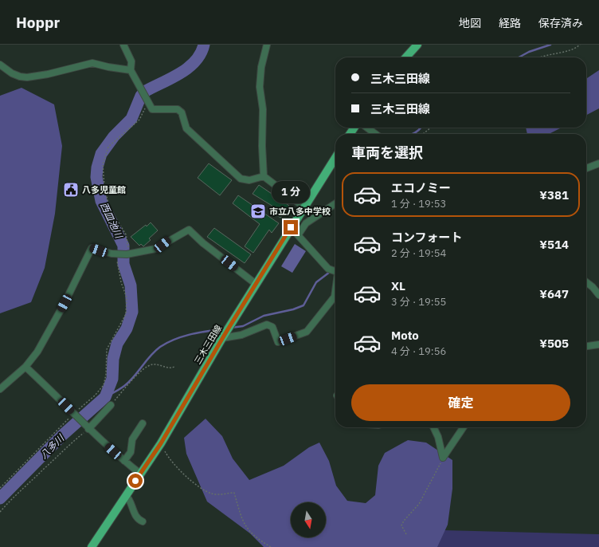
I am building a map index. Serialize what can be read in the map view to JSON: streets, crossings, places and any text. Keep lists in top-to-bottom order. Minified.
{"streets":{"main road":["三木三田線"]},"water":["西皿池川","八多川"],"places":{"public building":["八多児童館"],"school or university":["市立八多中学校"]},"north":"bottom","page":{"header":"Hoppr","nav":["地図","経路","保存済み"],"banner":["三木三田線","三木三田線"],"heading":"車両を選択","list":[{"name":"エコノミー","note":"1 分 · 19:53","value":"¥381"},{"name":"コンフォート","note":"2 分 · 19:54","value":"¥514"},{"name":"XL","note":"3 分 · 19:55","value":"¥647"},{"name":"Moto","note":"4 分 · 19:56","value":"¥505"}],"bubble":"1 分","buttons":"確定"}}
